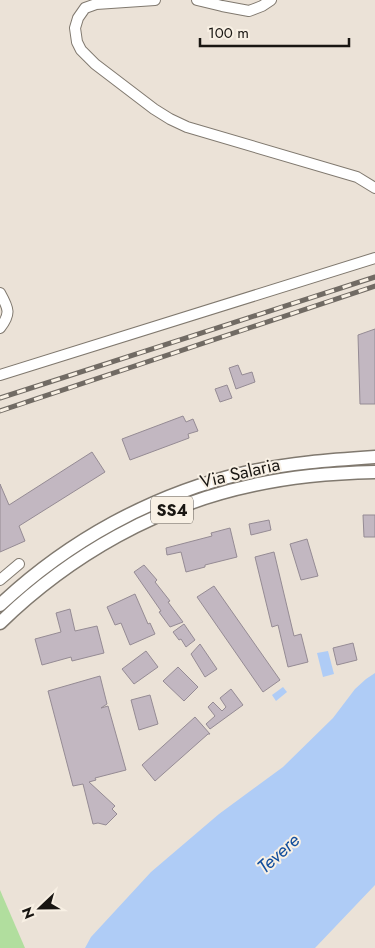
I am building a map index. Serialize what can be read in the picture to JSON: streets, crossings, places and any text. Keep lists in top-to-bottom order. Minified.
{"streets":{"main road":["Via Salaria","SS4"]},"water":["Tevere"],"scale_bar":"100 m","north":"left"}
